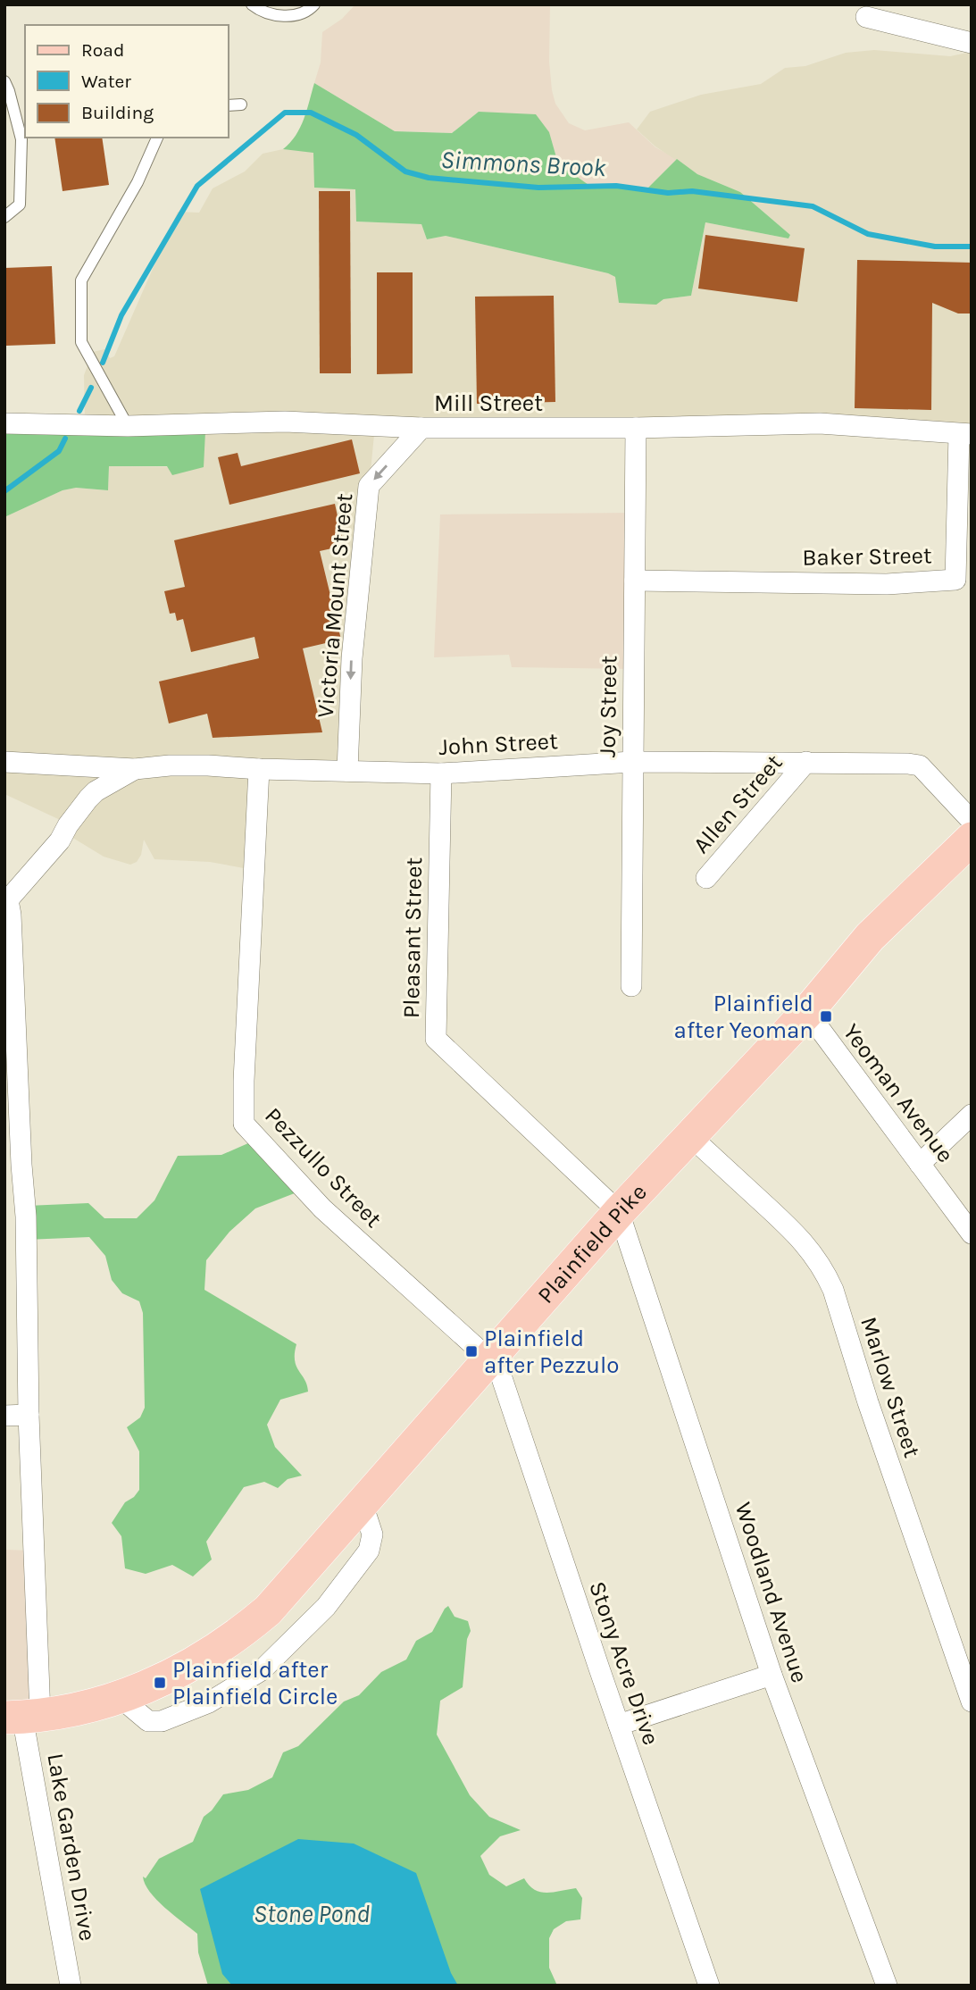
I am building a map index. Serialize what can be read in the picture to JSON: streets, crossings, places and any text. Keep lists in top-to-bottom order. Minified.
{"streets":{"main road":["Plainfield Pike"],"street":["Mill Street","Baker Street","Victoria Mount Street","Joy Street","John Street","Allen Street","Pleasant Street","Yeoman Avenue","Pezzullo Street","Marlow Street","Woodland Avenue","Stony Acre Drive","Lake Garden Drive"]},"crossings":[["Mill Street","Baker Street"],["Mill Street","Victoria Mount Street"],["Mill Street","Joy Street"],["Baker Street","Joy Street"],["Victoria Mount Street","John Street"],["Joy Street","John Street"],["John Street","Allen Street"],["John Street","Pleasant Street"],["John Street","Pezzullo Street"],["Pleasant Street","Plainfield Pike"],["Pleasant Street","Woodland Avenue"],["Yeoman Avenue","Plainfield Pike"],["Pezzullo Street","Plainfield Pike"],["Pezzullo Street","Stony Acre Drive"],["Plainfield Pike","Marlow Street"],["Plainfield Pike","Woodland Avenue"],["Plainfield Pike","Stony Acre Drive"],["Plainfield Pike","Lake Garden Drive"]],"one_way":["Victoria Mount Street"],"water":["Simmons Brook","Stone Pond"],"places":{"transit":["Plainfield after Yeoman","Plainfield after Pezzulo","Plainfield after Plainfield Circle"]},"legend":["Road","Water","Building"]}
